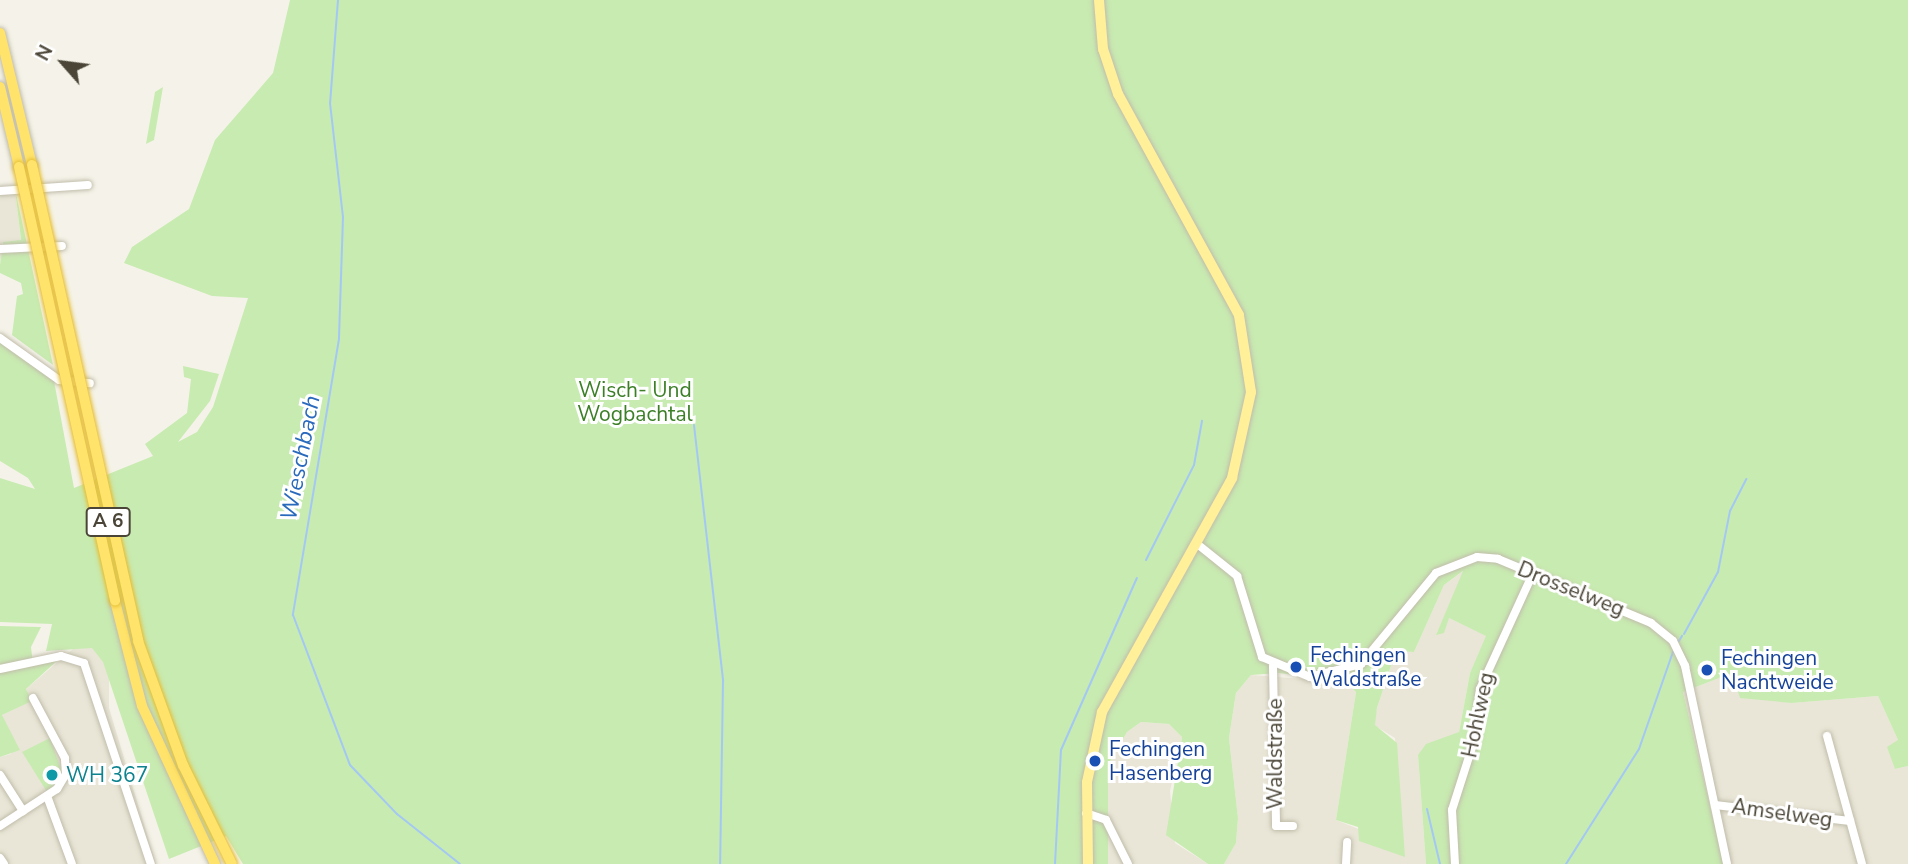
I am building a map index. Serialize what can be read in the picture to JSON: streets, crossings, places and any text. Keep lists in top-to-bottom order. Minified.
{"streets":{"highway":["A 6"],"street":["Drosselweg","Hohlweg","Waldstraße","Amselweg"]},"crossings":[["Drosselweg","Hohlweg"],["Drosselweg","Waldstraße"],["Drosselweg","Amselweg"]],"water":["Wieschbach"],"parks":["Wisch- Und Wogbachtal"],"places":["Fechingen Waldstraße","Fechingen Nachtweide","Fechingen Hasenberg","WH 367"],"north":"top left"}
